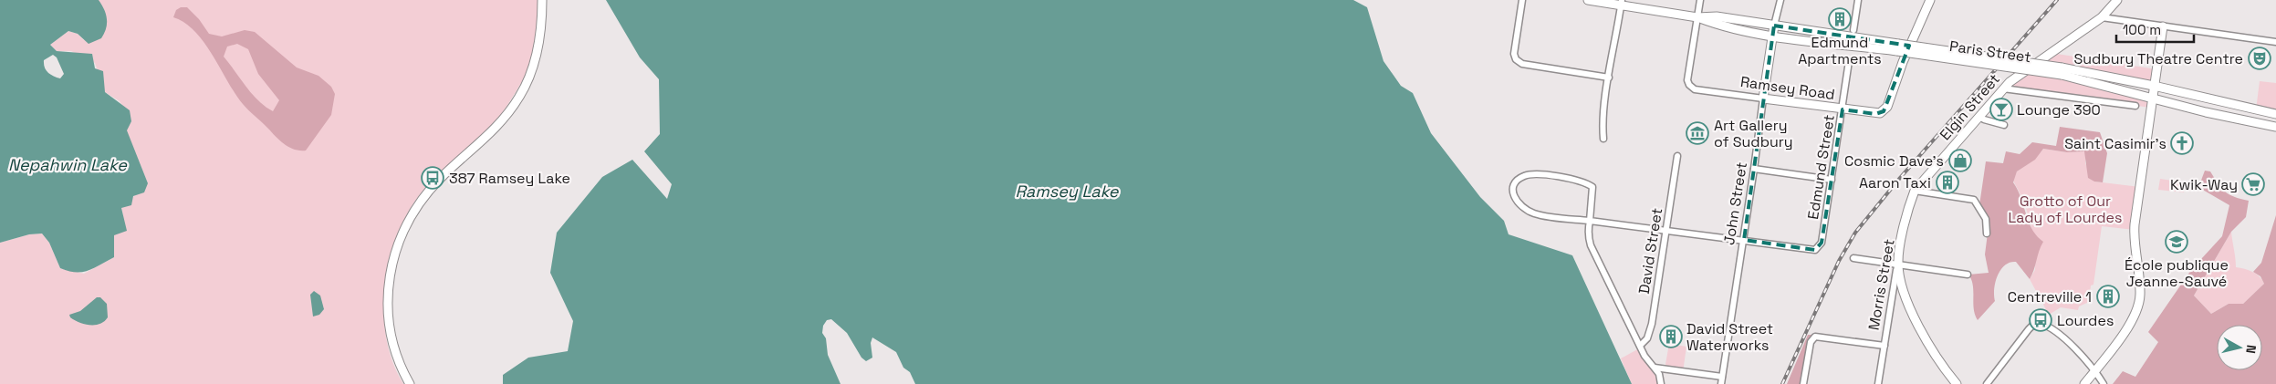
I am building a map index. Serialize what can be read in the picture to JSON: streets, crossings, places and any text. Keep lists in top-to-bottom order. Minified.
{"streets":{"main road":["Paris Street","Ramsey Road","Elgin Street","John Street","Morris Street"],"street":["Edmund Street","David Street"]},"crossings":[["Paris Street","Ramsey Road"],["Paris Street","John Street"],["Ramsey Road","Edmund Street"],["Ramsey Road","John Street"],["Elgin Street","Morris Street"],["Edmund Street","John Street"]],"water":["Nepahwin Lake","Ramsey Lake"],"parks":["Grotto of Our Lady of Lourdes"],"places":{"building":["Edmund Apartments","Aaron Taxi","Centreville 1","David Street Waterworks"],"theatre":["Sudbury Theatre Centre"],"bar":["Lounge 390"],"museum":["Art Gallery of Sudbury"],"church":["Saint Casimir's"],"shop":["Cosmic Dave's"],"bus stop":["387 Ramsey Lake","Lourdes"],"supermarket":["Kwik-Way"],"school or university":["École publique Jeanne-Sauvé"]},"scale_bar":"100 m","north":"right"}
